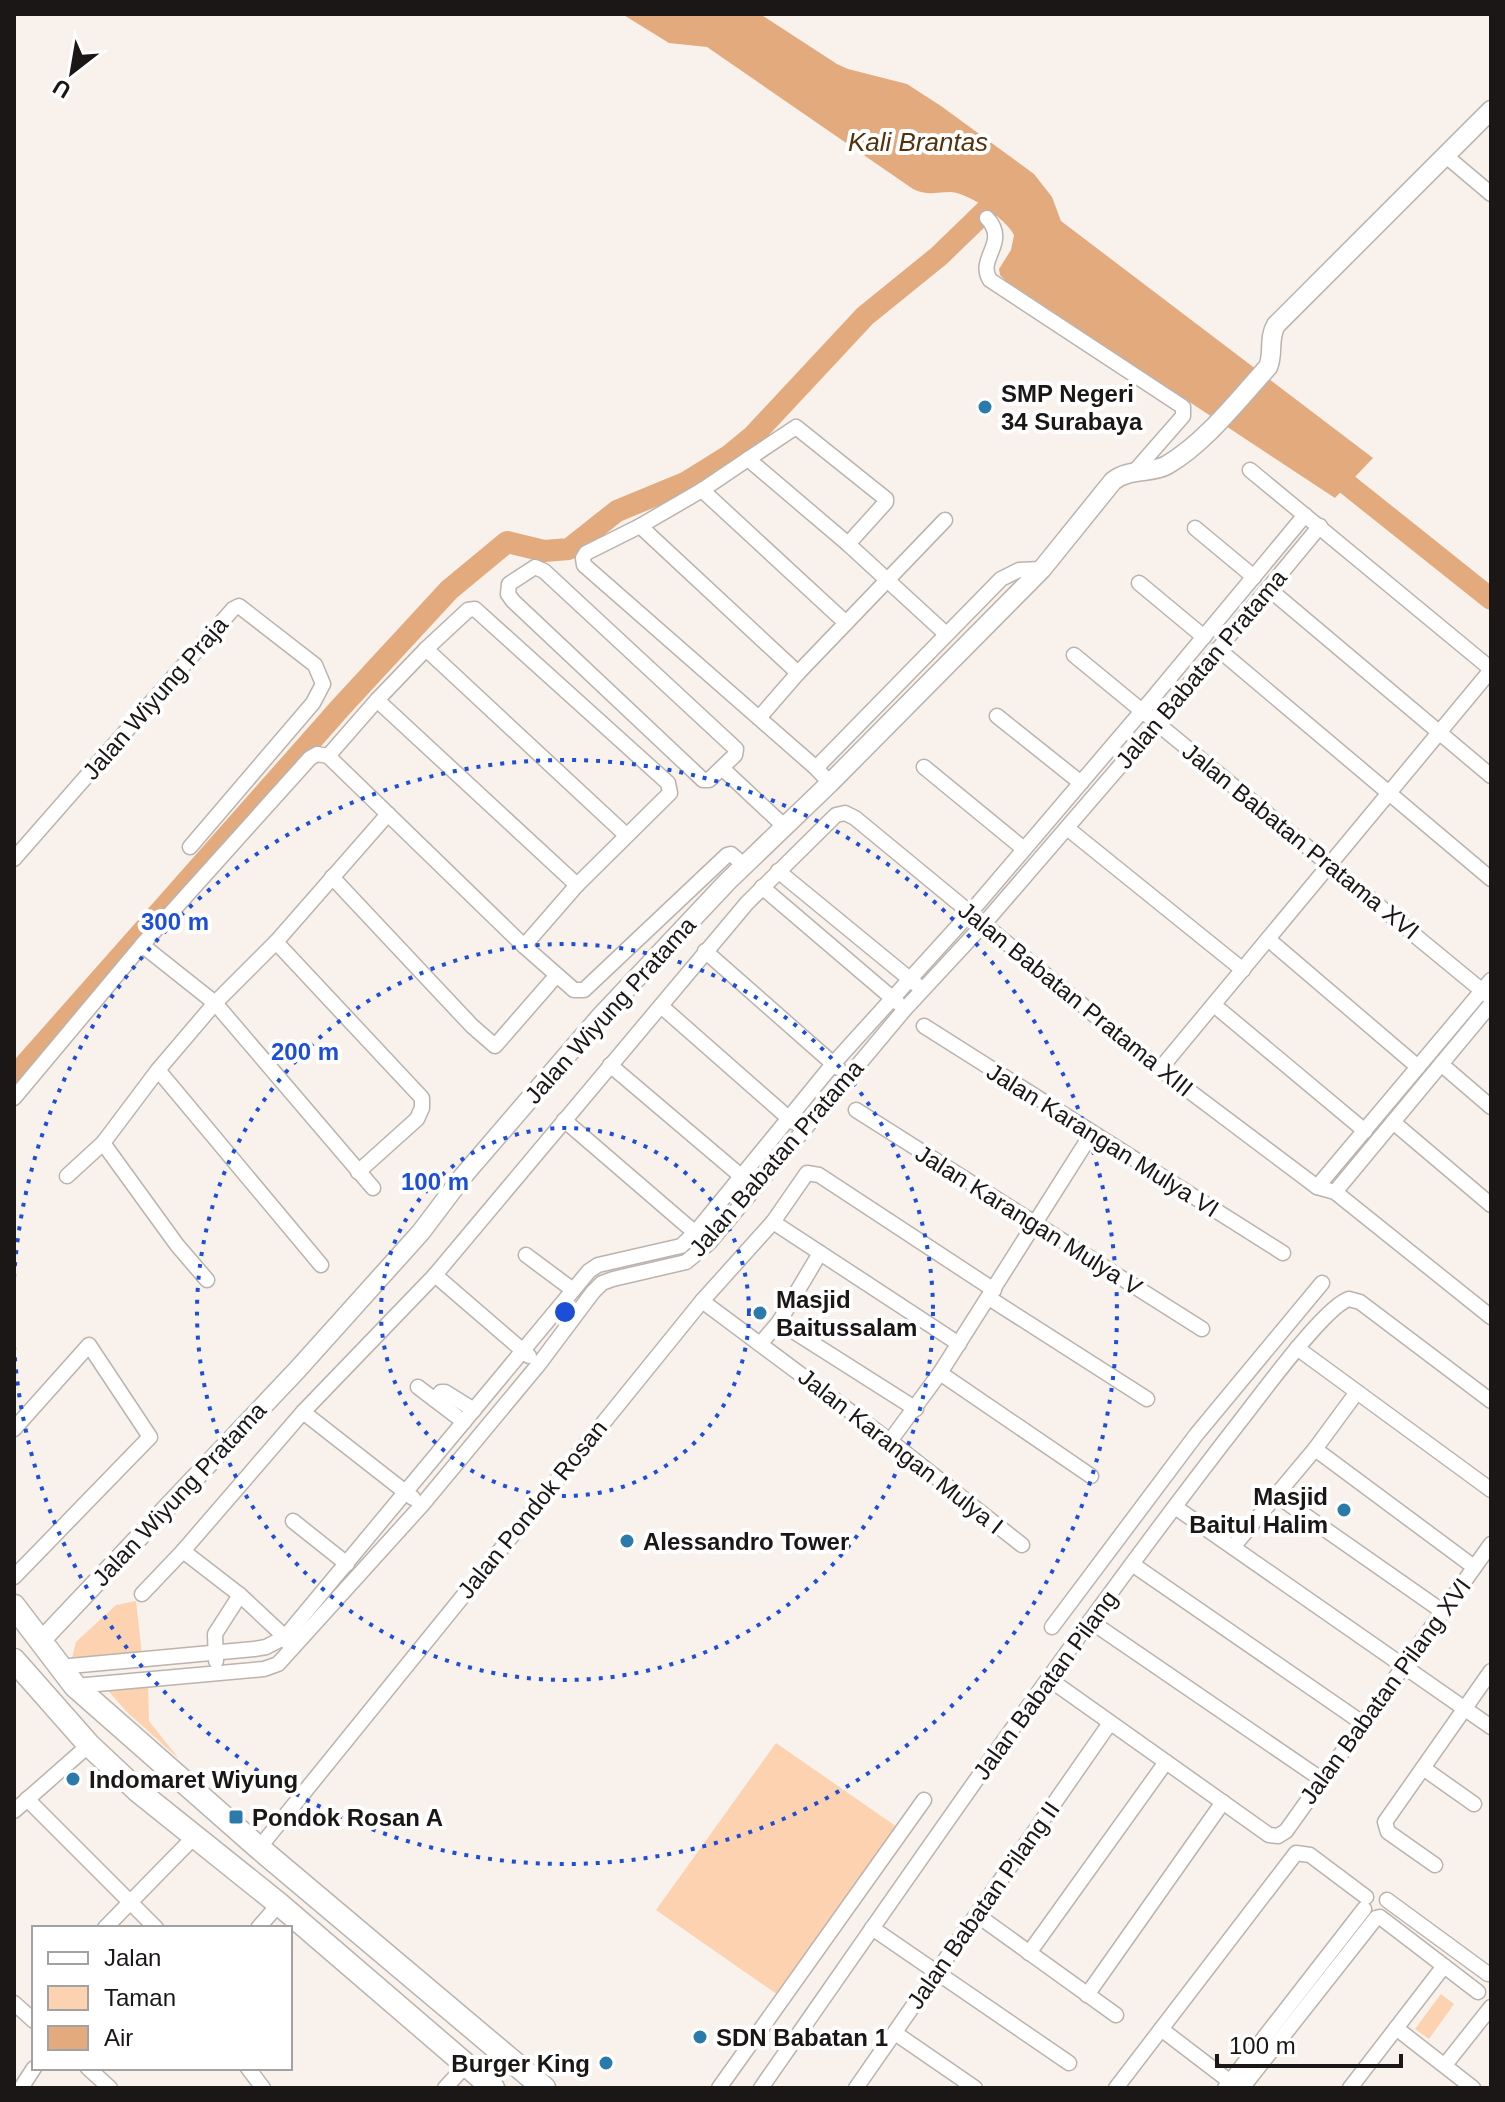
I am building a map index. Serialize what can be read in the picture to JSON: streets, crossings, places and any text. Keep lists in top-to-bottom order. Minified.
{"streets":{"street":["Jalan Babatan Pratama","Jalan Wiyung Praja","Jalan Babatan Pratama XVI","Jalan Babatan Pratama XIII","Jalan Wiyung Pratama","Jalan Karangan Mulya VI","Jalan Karangan Mulya V","Jalan Karangan Mulya I","Jalan Pondok Rosan","Jalan Babatan Pilang","Jalan Babatan Pilang XVI","Jalan Babatan Pilang II"]},"crossings":[["Jalan Babatan Pratama","Jalan Babatan Pratama XVI"],["Jalan Babatan Pratama","Jalan Babatan Pratama XIII"],["Jalan Babatan Pratama XIII","Jalan Wiyung Pratama"],["Jalan Karangan Mulya I","Jalan Pondok Rosan"]],"water":["Kali Brantas"],"places":{"other":["SMP Negeri 34 Surabaya","Masjid Baitussalam","Masjid Baitul Halim","Alessandro Tower","Indomaret Wiyung","SDN Babatan 1","Burger King"],"transit":["Pondok Rosan A"]},"legend":["Jalan","Taman","Air"],"scale_bar":"100 m","north":"bottom left","rings":["300 m","200 m","100 m"]}
